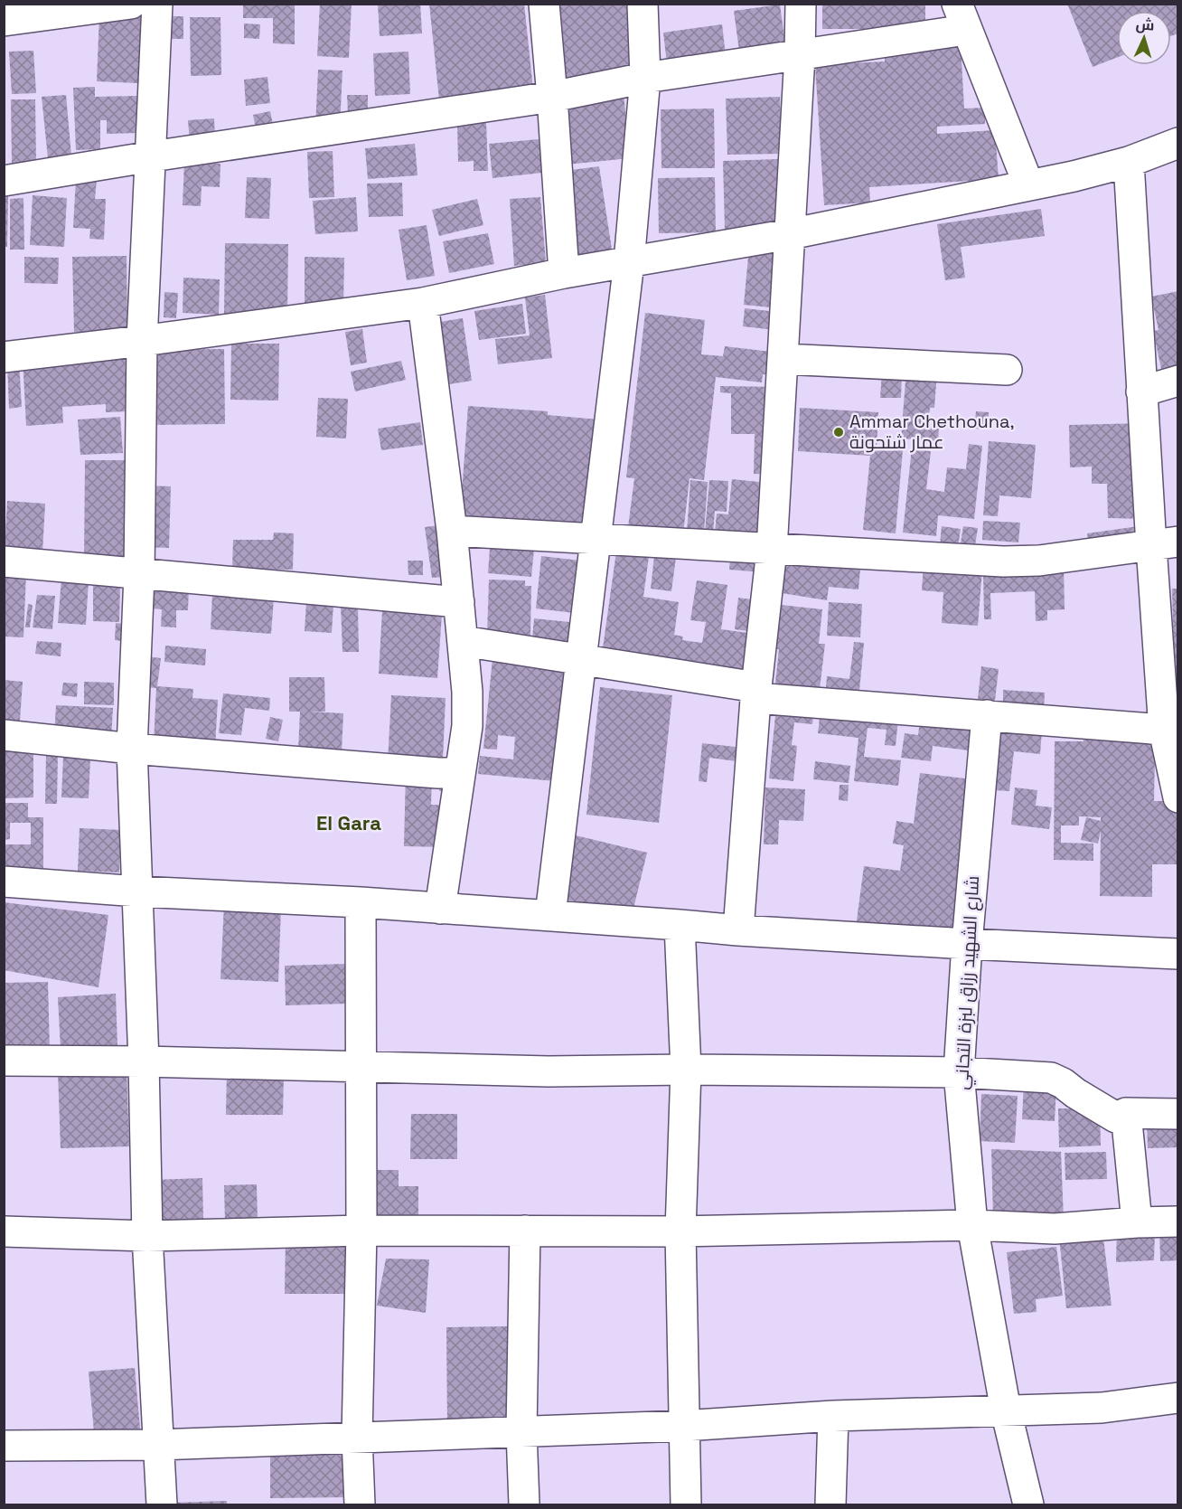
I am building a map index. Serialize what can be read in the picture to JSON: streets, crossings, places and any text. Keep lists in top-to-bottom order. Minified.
{"streets":{"street":["شارع الشهيد رزاق لبزة التجاني"]},"districts":["El Gara"],"places":["Ammar Chethouna, عمار شتحونة"],"north":"top"}
